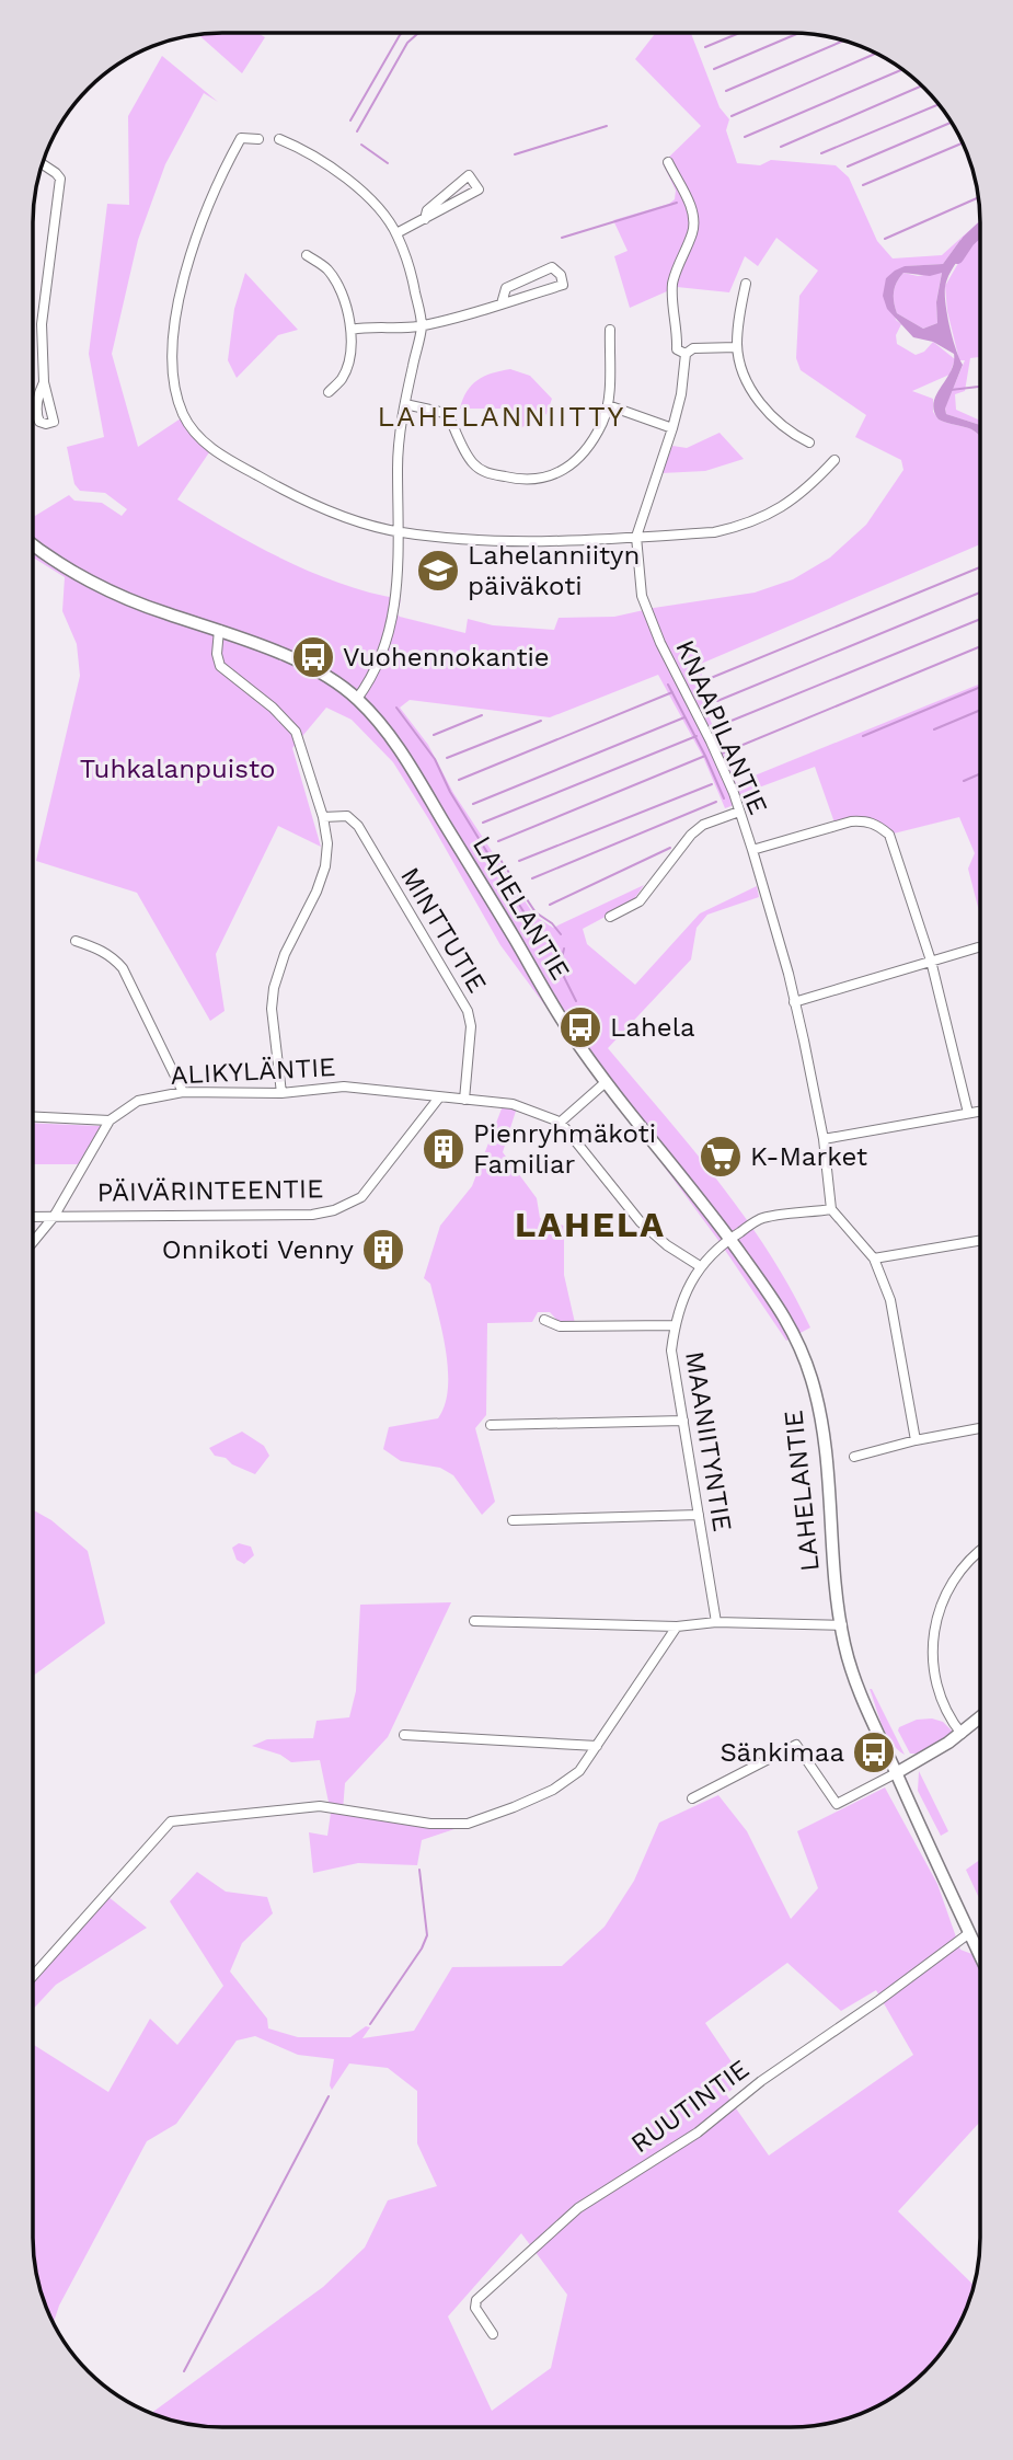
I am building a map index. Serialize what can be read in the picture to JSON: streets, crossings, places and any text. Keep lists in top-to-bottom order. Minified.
{"streets":{"main road":["LAHELANTIE"],"street":["KNAAPILANTIE","MINTTUTIE","ALIKYLÄNTIE","PÄIVÄRINTEENTIE","MAANIITYNTIE","RUUTINTIE"]},"crossings":[["LAHELANTIE","MAANIITYNTIE"],["LAHELANTIE","RUUTINTIE"],["MINTTUTIE","ALIKYLÄNTIE"],["ALIKYLÄNTIE","PÄIVÄRINTEENTIE"],["ALIKYLÄNTIE","MAANIITYNTIE"]],"districts":["LAHELANNIITTY","LAHELA"],"parks":["Tuhkalanpuisto"],"places":{"school or university":["Lahelanniityn päiväkoti"],"bus stop":["Vuohennokantie","Lahela","Sänkimaa"],"building":["Pienryhmäkoti Familiar","Onnikoti Venny"],"supermarket":["K-Market"]}}
